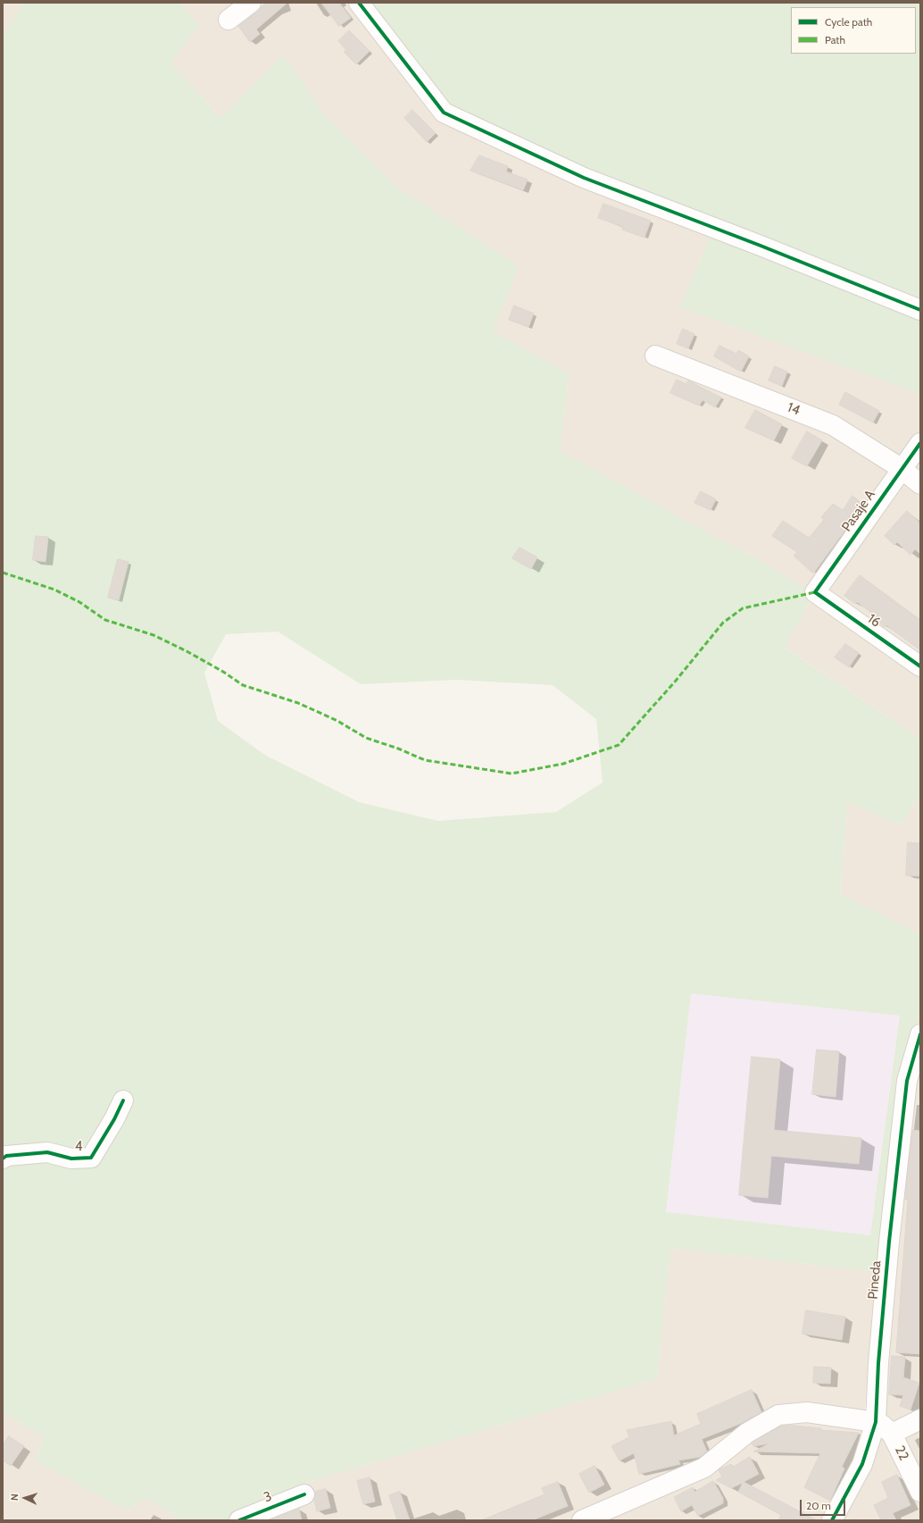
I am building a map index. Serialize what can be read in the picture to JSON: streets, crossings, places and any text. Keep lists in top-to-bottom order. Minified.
{"streets":{"street":["14","Pasaje A","16","4","Pineda","22","3"]},"crossings":[["14","Pasaje A"],["Pasaje A","16"],["Pineda","22"]],"legend":["Cycle path","Path"],"scale_bar":"20 m","north":"left"}
